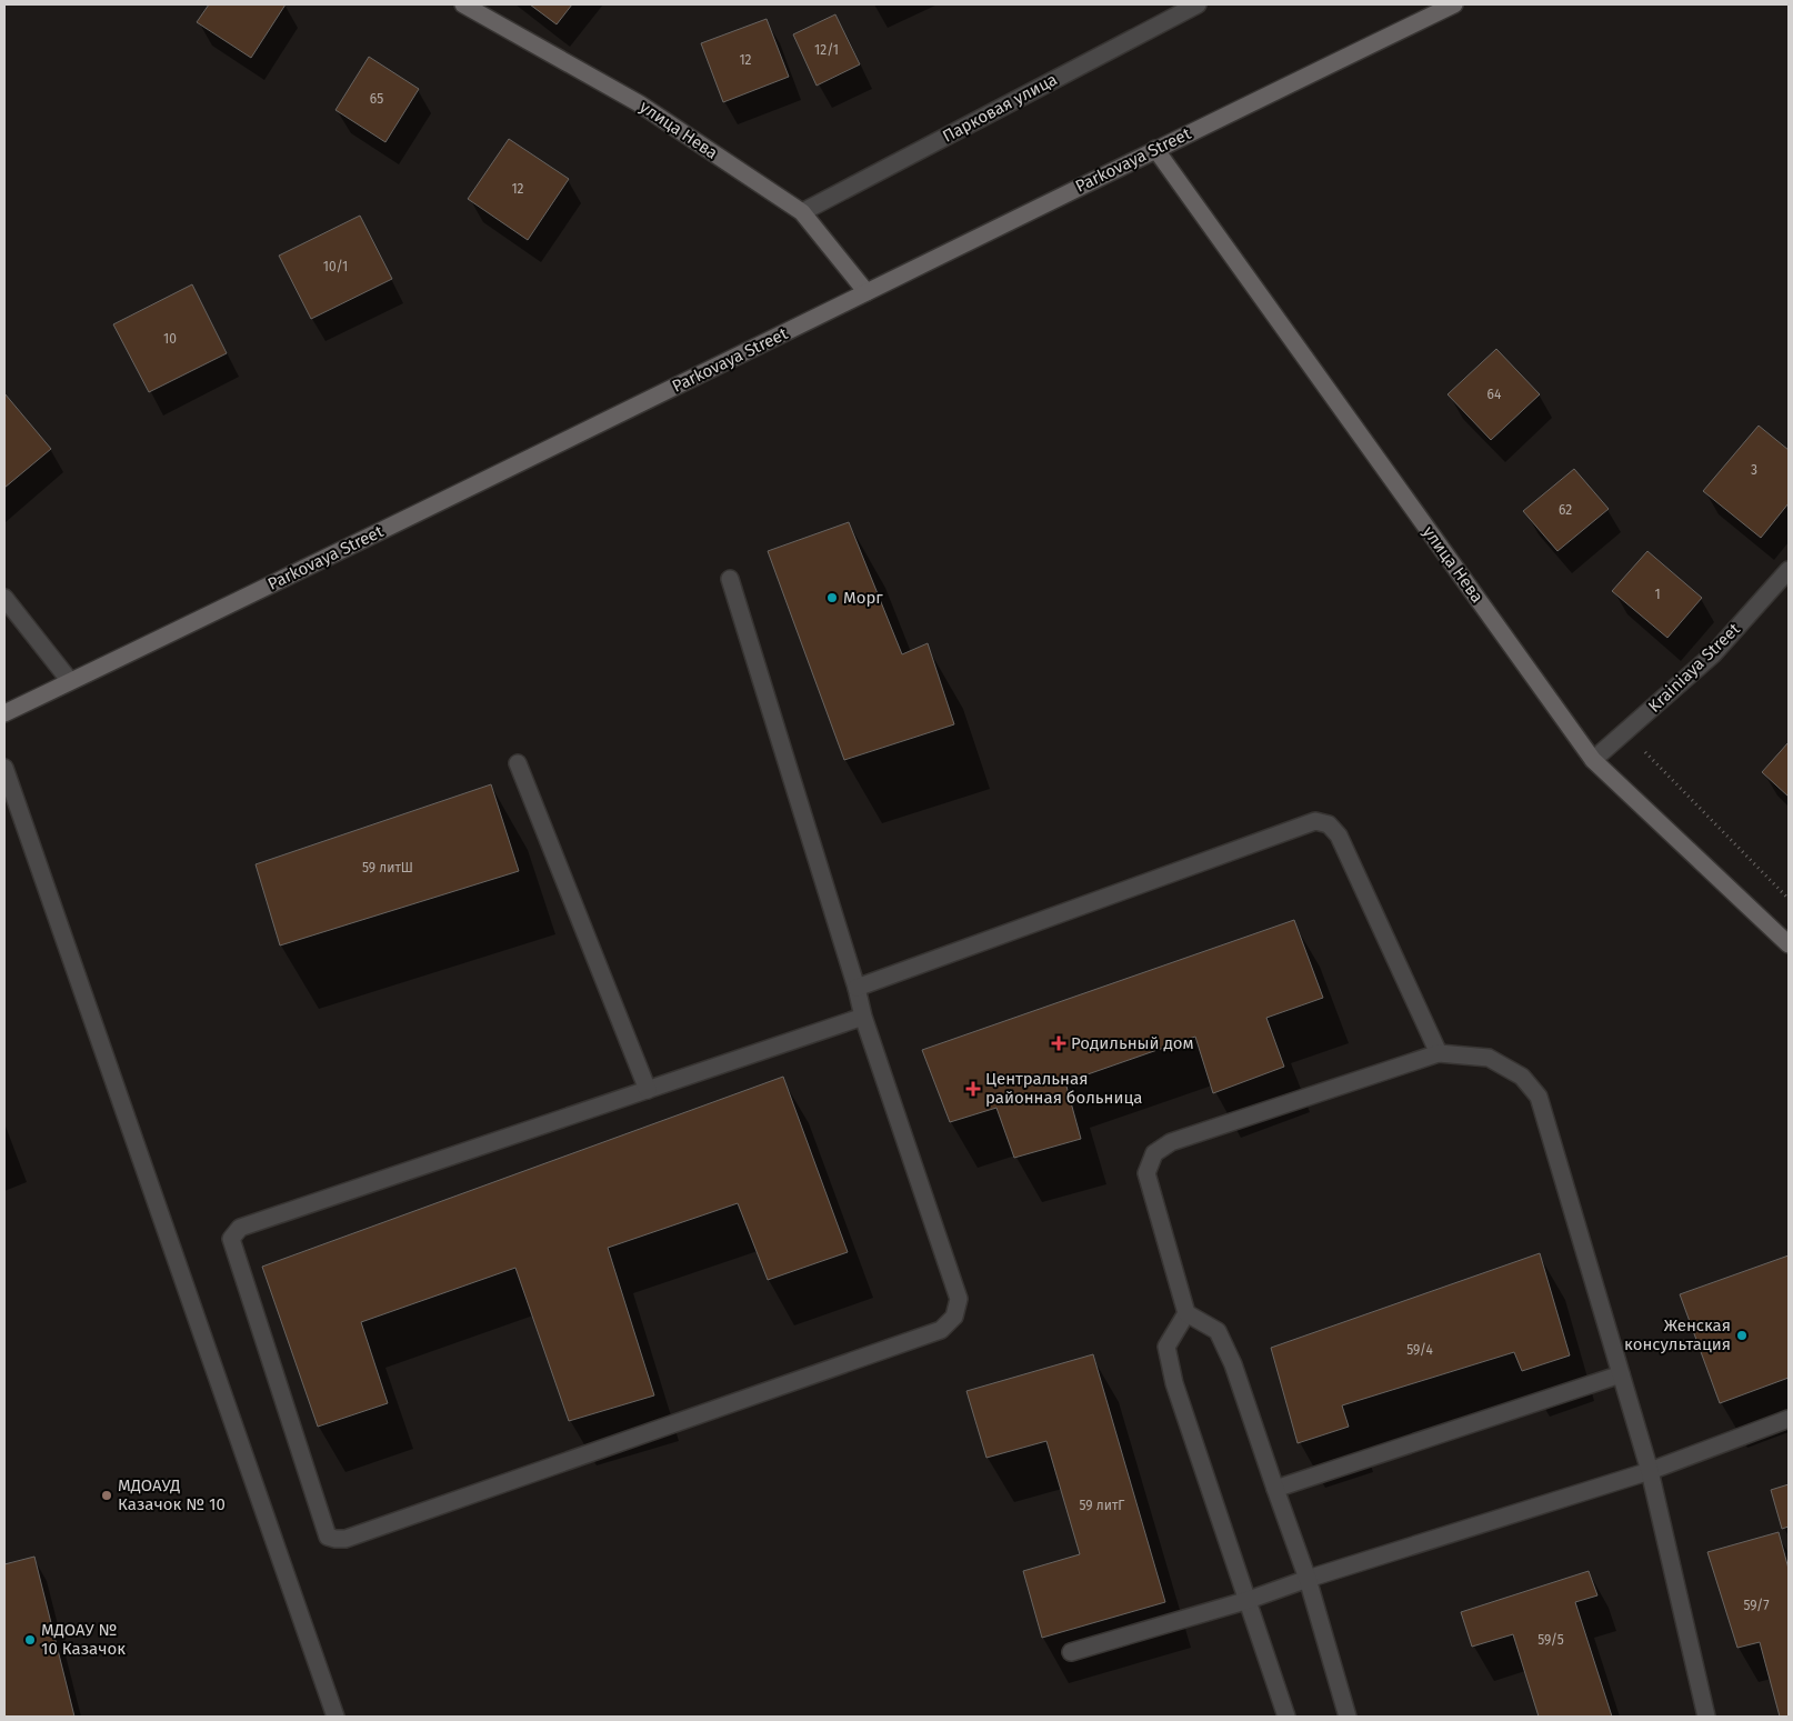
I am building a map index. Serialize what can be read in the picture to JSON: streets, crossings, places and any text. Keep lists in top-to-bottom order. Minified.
{"streets":{"main road":["улица Нева","Parkovaya Street"],"street":["Парковая улица","Krainiaya Street"]},"crossings":[["Парковая улица","улица Нева"],["улица Нева","Parkovaya Street"],["улица Нева","Krainiaya Street"]],"places":{"other":["Морг","Женская консультация","МДОАУД Казачок № 10","МДОАУ № 10 Казачок"],"health":["Родильный дом","Центральная районная больница"]},"house_numbers":["12/1","12","65","12","10/1","10","64","3","62","1","59 литШ","59/4","59 литГ","59/7","59/5"]}
